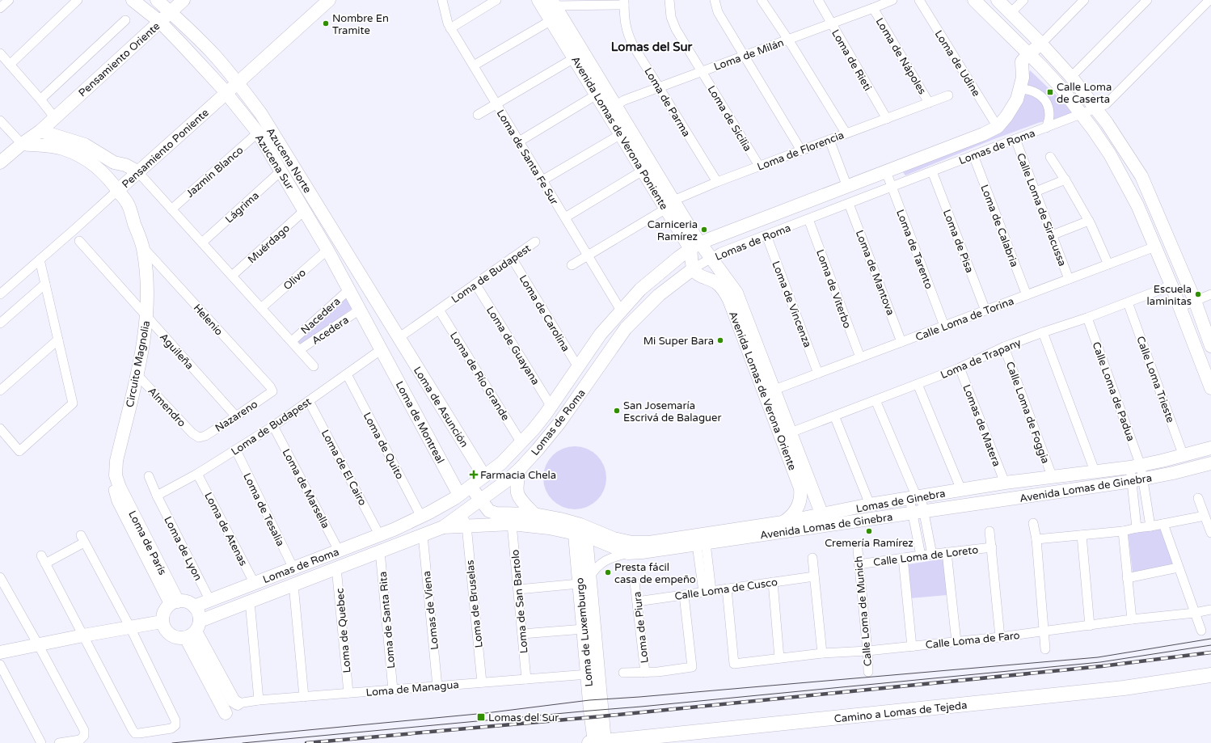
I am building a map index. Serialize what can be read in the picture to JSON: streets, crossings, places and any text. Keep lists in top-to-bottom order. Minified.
{"streets":{"main road":["Camino a Lomas de Tejeda"],"street":["Loma de Milán","Loma de Nápoles","Pensamiento Oriente","Loma de Rieti","Loma de Udine","Loma de Parma","Loma de Sicilia","Avenida Lomas de Verona Poniente","Lomas de Roma","Pensamiento Poniente","Loma de Florencia","Loma de Santa Fe Sur","Azucena Norte","Azucena Sur","Jazmín Blanco","Lágrima","Calle Loma de Siracussa","Loma de Calabria","Loma de Pisa","Muérdago","Loma de Tarento","Loma de Mantova","Loma de Budapest","Olivo","Loma de Viterbo","Loma de Vincenza","Loma de Carolina","Nacedera","Calle Loma de Torina","Helenio","Acedera","Loma de Guayana","Aguileña","Loma de Trapany","Circuito Magnolia","Loma de Río Grande","Calle Loma Trieste","Avenida Lomas de Verona Oriente","Calle Loma de Padua","Almendro","Loma de Asunción","Calle Loma de Foggia","Nazareno","Loma de Montreal","Lomas de Matera","Loma de Quito","Loma de El Cairo","Avenida Lomas de Ginebra","Loma de Marsella","Lomas de Ginebra","Loma de Tesalia","Loma de Atenas","Loma de París","Loma de Lyon","Calle Loma de Loreto","Calle Loma de Cusco","Loma de San Bartolo","Loma de Bruselas","Lomas de Viena","Calle Loma de Munich","Loma de Santa Rita","Loma de Piura","Loma de Quebec","Loma de Luxemburgo","Calle Loma de Faro","Loma de Managua"]},"crossings":[["Loma de Milán","Loma de Nápoles"],["Loma de Milán","Loma de Rieti"],["Loma de Milán","Loma de Parma"],["Loma de Milán","Loma de Sicilia"],["Loma de Milán","Avenida Lomas de Verona Poniente"],["Loma de Nápoles","Loma de Florencia"],["Pensamiento Oriente","Azucena Norte"],["Pensamiento Oriente","Azucena Sur"],["Pensamiento Oriente","Circuito Magnolia"],["Loma de Rieti","Loma de Florencia"],["Loma de Udine","Lomas de Roma"],["Loma de Parma","Loma de Florencia"],["Loma de Sicilia","Loma de Florencia"],["Avenida Lomas de Verona Poniente","Lomas de Roma"],["Avenida Lomas de Verona Poniente","Loma de Florencia"],["Avenida Lomas de Verona Poniente","Avenida Lomas de Verona Oriente"],["Lomas de Roma","Loma de Santa Fe Sur"],["Lomas de Roma","Calle Loma de Siracussa"],["Lomas de Roma","Loma de Calabria"],["Lomas de Roma","Loma de Pisa"],["Lomas de Roma","Loma de Tarento"],["Lomas de Roma","Loma de Mantova"],["Lomas de Roma","Loma de Viterbo"],["Lomas de Roma","Loma de Vincenza"],["Lomas de Roma","Loma de Carolina"],["Lomas de Roma","Loma de Guayana"],["Lomas de Roma","Loma de Río Grande"],["Lomas de Roma","Avenida Lomas de Verona Oriente"],["Lomas de Roma","Loma de Asunción"],["Lomas de Roma","Loma de Montreal"],["Lomas de Roma","Loma de Quito"],["Lomas de Roma","Loma de El Cairo"],["Lomas de Roma","Avenida Lomas de Ginebra"],["Lomas de Roma","Loma de Marsella"],["Lomas de Roma","Lomas de Ginebra"],["Lomas de Roma","Loma de Tesalia"],["Lomas de Roma","Loma de Atenas"],["Lomas de Roma","Loma de París"],["Lomas de Roma","Loma de Lyon"],["Lomas de Roma","Loma de Bruselas"],["Lomas de Roma","Lomas de Viena"],["Lomas de Roma","Loma de Santa Rita"],["Lomas de Roma","Loma de Quebec"],["Pensamiento Poniente","Azucena Norte"],["Pensamiento Poniente","Azucena Sur"],["Pensamiento Poniente","Circuito Magnolia"],["Loma de Florencia","Loma de Santa Fe Sur"],["Azucena Norte","Loma de Budapest"],["Azucena Norte","Loma de Asunción"],["Azucena Sur","Jazmín Blanco"],["Azucena Sur","Lágrima"],["Azucena Sur","Muérdago"],["Azucena Sur","Loma de Budapest"],["Azucena Sur","Olivo"],["Azucena Sur","Nacedera"],["Azucena Sur","Acedera"],["Azucena Sur","Loma de Montreal"],["Calle Loma de Siracussa","Calle Loma de Torina"],["Loma de Calabria","Calle Loma de Torina"],["Loma de Pisa","Calle Loma de Torina"],["Loma de Tarento","Calle Loma de Torina"],["Loma de Mantova","Calle Loma de Torina"],["Loma de Budapest","Loma de Carolina"],["Loma de Budapest","Loma de Guayana"],["Loma de Budapest","Loma de Río Grande"],["Loma de Budapest","Loma de Asunción"],["Loma de Budapest","Loma de Montreal"],["Loma de Budapest","Loma de Quito"],["Loma de Budapest","Loma de El Cairo"],["Loma de Budapest","Loma de Marsella"],["Loma de Budapest","Loma de Tesalia"],["Loma de Budapest","Loma de Atenas"],["Loma de Budapest","Loma de Lyon"],["Loma de Viterbo","Calle Loma de Torina"],["Loma de Vincenza","Calle Loma de Torina"],["Calle Loma de Torina","Avenida Lomas de Verona Oriente"],["Helenio","Circuito Magnolia"],["Helenio","Nazareno"],["Aguileña","Circuito Magnolia"],["Aguileña","Nazareno"],["Loma de Trapany","Calle Loma Trieste"],["Loma de Trapany","Avenida Lomas de Verona Oriente"],["Loma de Trapany","Calle Loma de Padua"],["Loma de Trapany","Calle Loma de Foggia"],["Loma de Trapany","Lomas de Matera"],["Circuito Magnolia","Almendro"],["Circuito Magnolia","Loma de París"],["Calle Loma Trieste","Lomas de Ginebra"],["Avenida Lomas de Verona Oriente","Avenida Lomas de Ginebra"],["Avenida Lomas de Verona Oriente","Lomas de Ginebra"],["Calle Loma de Padua","Avenida Lomas de Ginebra"],["Calle Loma de Padua","Lomas de Ginebra"],["Almendro","Nazareno"],["Calle Loma de Foggia","Lomas de Ginebra"],["Lomas de Matera","Lomas de Ginebra"],["Avenida Lomas de Ginebra","Lomas de Ginebra"],["Avenida Lomas de Ginebra","Loma de San Bartolo"],["Avenida Lomas de Ginebra","Loma de Bruselas"],["Avenida Lomas de Ginebra","Loma de Luxemburgo"],["Lomas de Ginebra","Loma de Luxemburgo"],["Calle Loma de Loreto","Calle Loma de Munich"],["Calle Loma de Cusco","Loma de Piura"],["Calle Loma de Cusco","Calle Loma de Faro"],["Loma de San Bartolo","Loma de Managua"],["Loma de Bruselas","Loma de Managua"],["Lomas de Viena","Loma de Managua"],["Calle Loma de Munich","Calle Loma de Faro"],["Loma de Santa Rita","Loma de Managua"],["Loma de Quebec","Loma de Managua"],["Loma de Luxemburgo","Loma de Managua"],["Loma de Luxemburgo","Camino a Lomas de Tejeda"]],"districts":["Lomas del Sur"],"places":{"other":["Nombre En Tramite","Carniceria Ramírez","Escuela laminitas","Mi Super Bara","San Josemaría Escrivá de Balaguer","Cremería Ramírez","Presta fácil casa de empeño"],"transit":["Calle Loma de Caserta","Lomas del Sur"],"health":["Farmacia Chela"]}}
